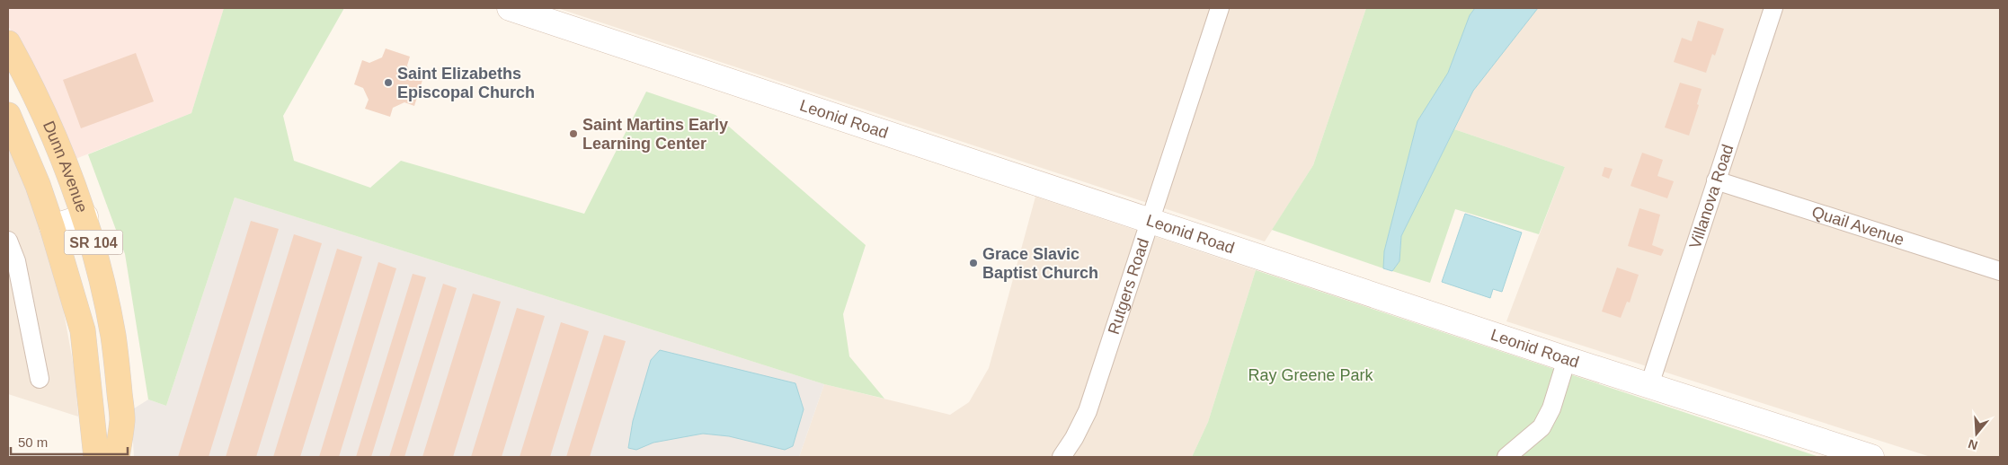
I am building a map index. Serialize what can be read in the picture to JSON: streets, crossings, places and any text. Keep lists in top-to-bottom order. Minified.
{"streets":{"main road":["Dunn Avenue","SR 104"],"street":["Leonid Road","Villanova Road","Quail Avenue","Rutgers Road"]},"crossings":[["Leonid Road","Villanova Road"],["Leonid Road","Rutgers Road"],["Villanova Road","Quail Avenue"]],"parks":["Ray Greene Park"],"places":["Saint Elizabeths Episcopal Church","Saint Martins Early Learning Center","Grace Slavic Baptist Church"],"scale_bar":"50 m","north":"bottom"}
